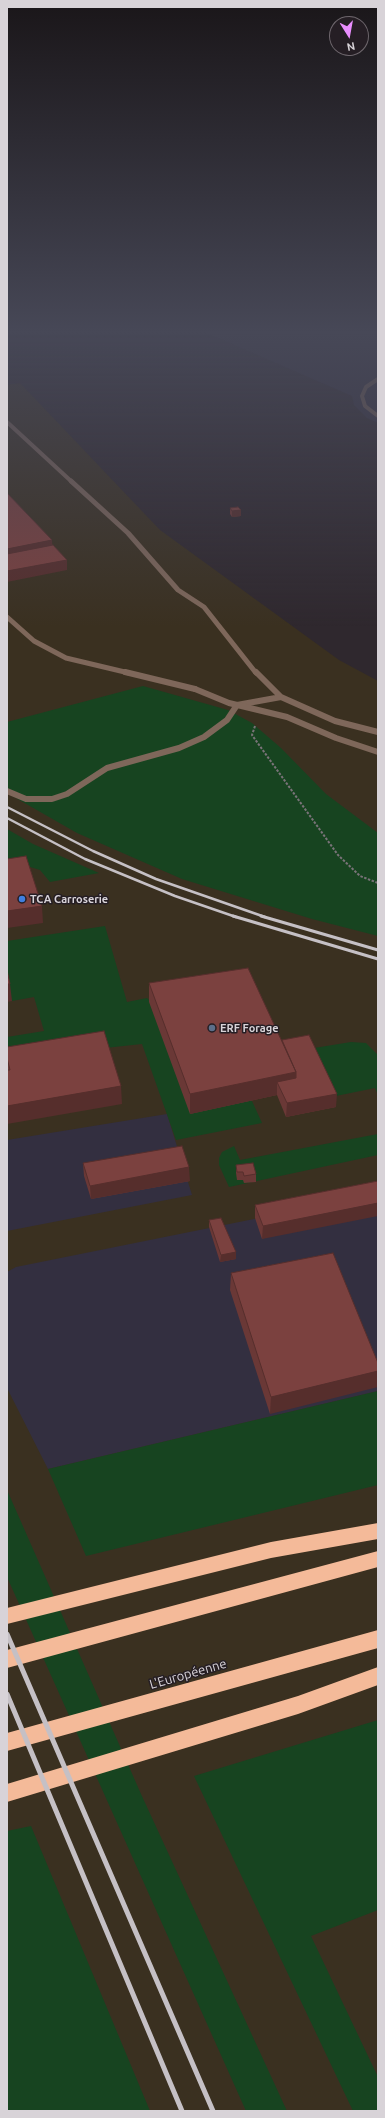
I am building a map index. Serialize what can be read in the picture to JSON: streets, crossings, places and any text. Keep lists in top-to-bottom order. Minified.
{"streets":{"highway":["L'Européenne"]},"places":["TCA Carroserie","ERF Forage"],"north":"bottom"}
